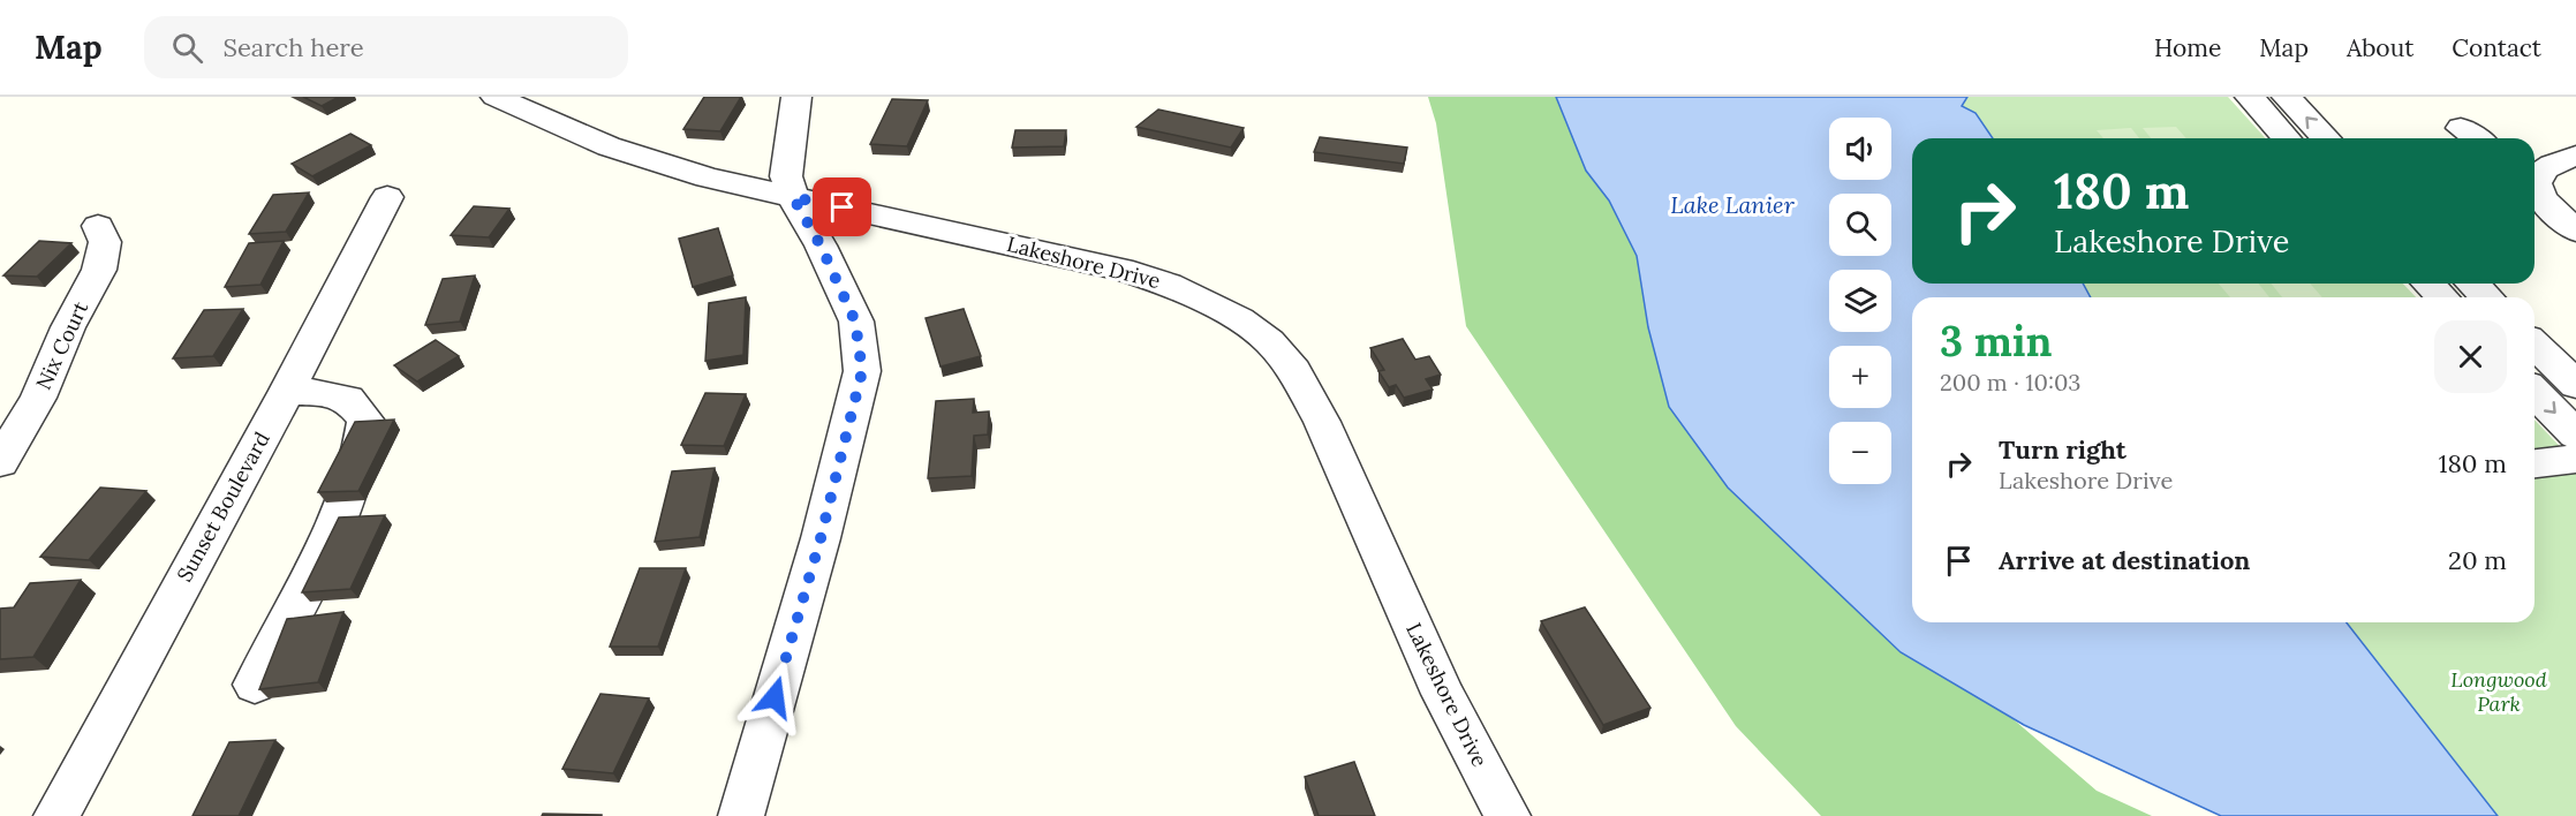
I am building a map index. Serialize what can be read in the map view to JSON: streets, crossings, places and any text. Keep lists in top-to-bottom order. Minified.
{"streets":{"street":["Lakeshore Drive","Nix Court","Sunset Boulevard"]},"water":["Lake Lanier"],"parks":["Longwood Park"],"page":{"header":"Map","search":"Search here","nav":["Home","Map","About","Contact"],"map_buttons":["+","−"],"turn":["180 m","Lakeshore Drive"],"heading":["3 min","200 m · 10:03"],"list":[{"name":"Turn right","note":"Lakeshore Drive","value":"180 m"},{"name":"Arrive at destination","value":"20 m"}]}}
